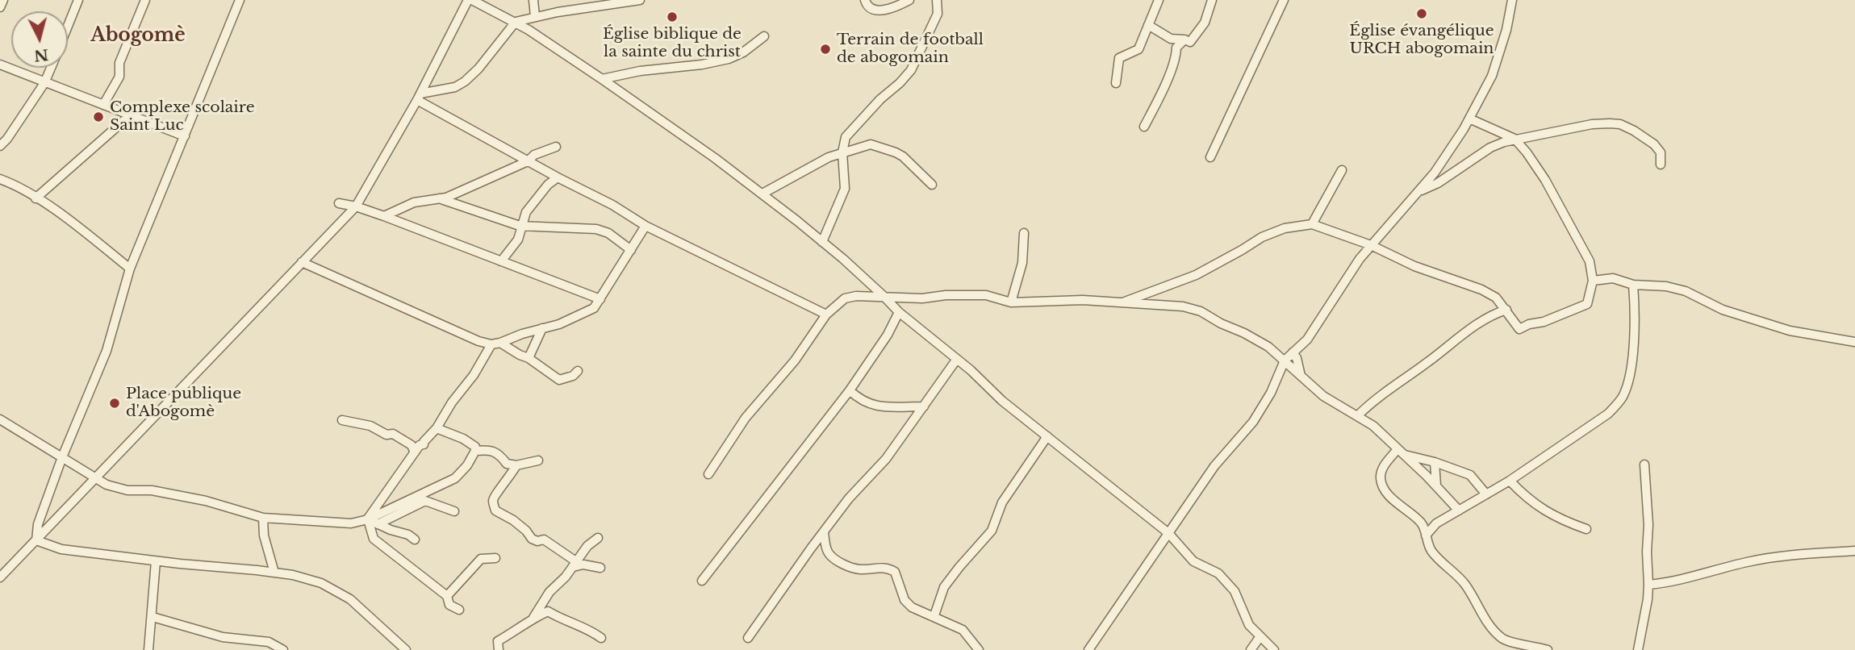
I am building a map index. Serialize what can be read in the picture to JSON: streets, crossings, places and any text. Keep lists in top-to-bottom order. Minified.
{"districts":["Abogomè"],"places":["Église évangélique URCH abogomain","Église biblique de la sainte du christ","Terrain de football de abogomain","Complexe scolaire Saint Luc","Place publique d'Abogomè"],"north":"bottom"}
